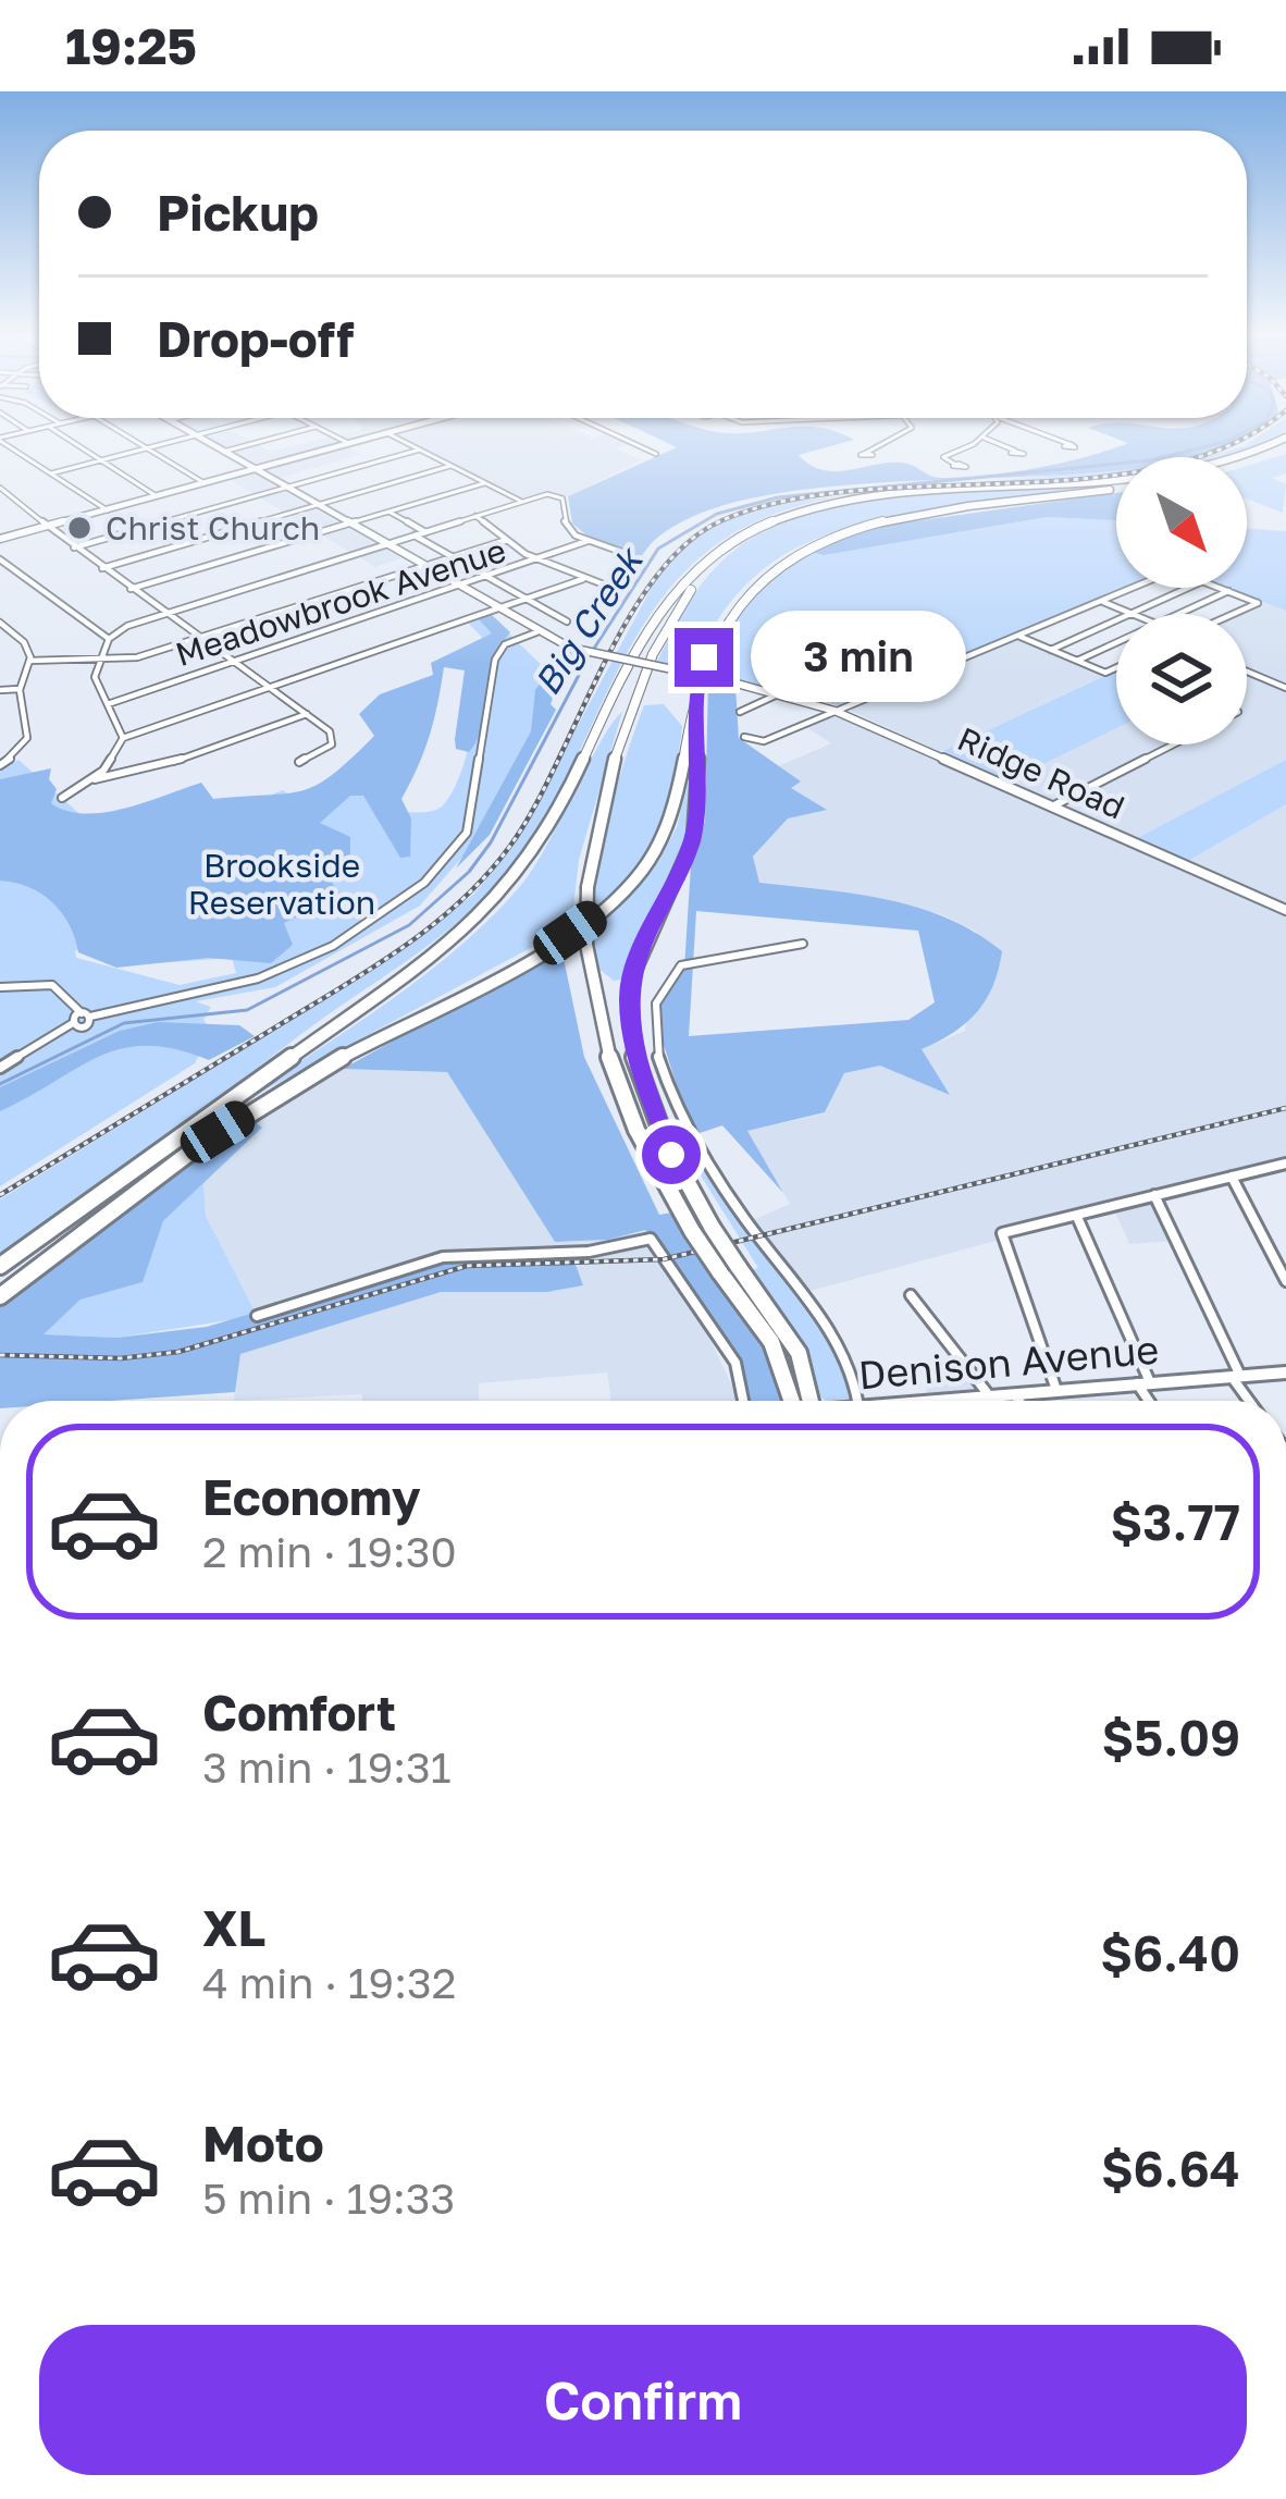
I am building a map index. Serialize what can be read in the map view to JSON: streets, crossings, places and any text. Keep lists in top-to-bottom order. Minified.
{"streets":{"main road":["Ridge Road","Denison Avenue"],"street":["Meadowbrook Avenue"]},"crossings":[["Meadowbrook Avenue","Ridge Road"]],"water":["Big Creek"],"parks":["Brookside Reservation"],"places":["Christ Church"],"north":"bottom right","page":{"status":"19:25","banner":["Pickup","Drop-off"],"bubble":"3 min","list":[{"name":"Economy","note":"2 min · 19:30","value":"$3.77"},{"name":"Comfort","note":"3 min · 19:31","value":"$5.09"},{"name":"XL","note":"4 min · 19:32","value":"$6.40"},{"name":"Moto","note":"5 min · 19:33","value":"$6.64"}],"buttons":"Confirm"}}
